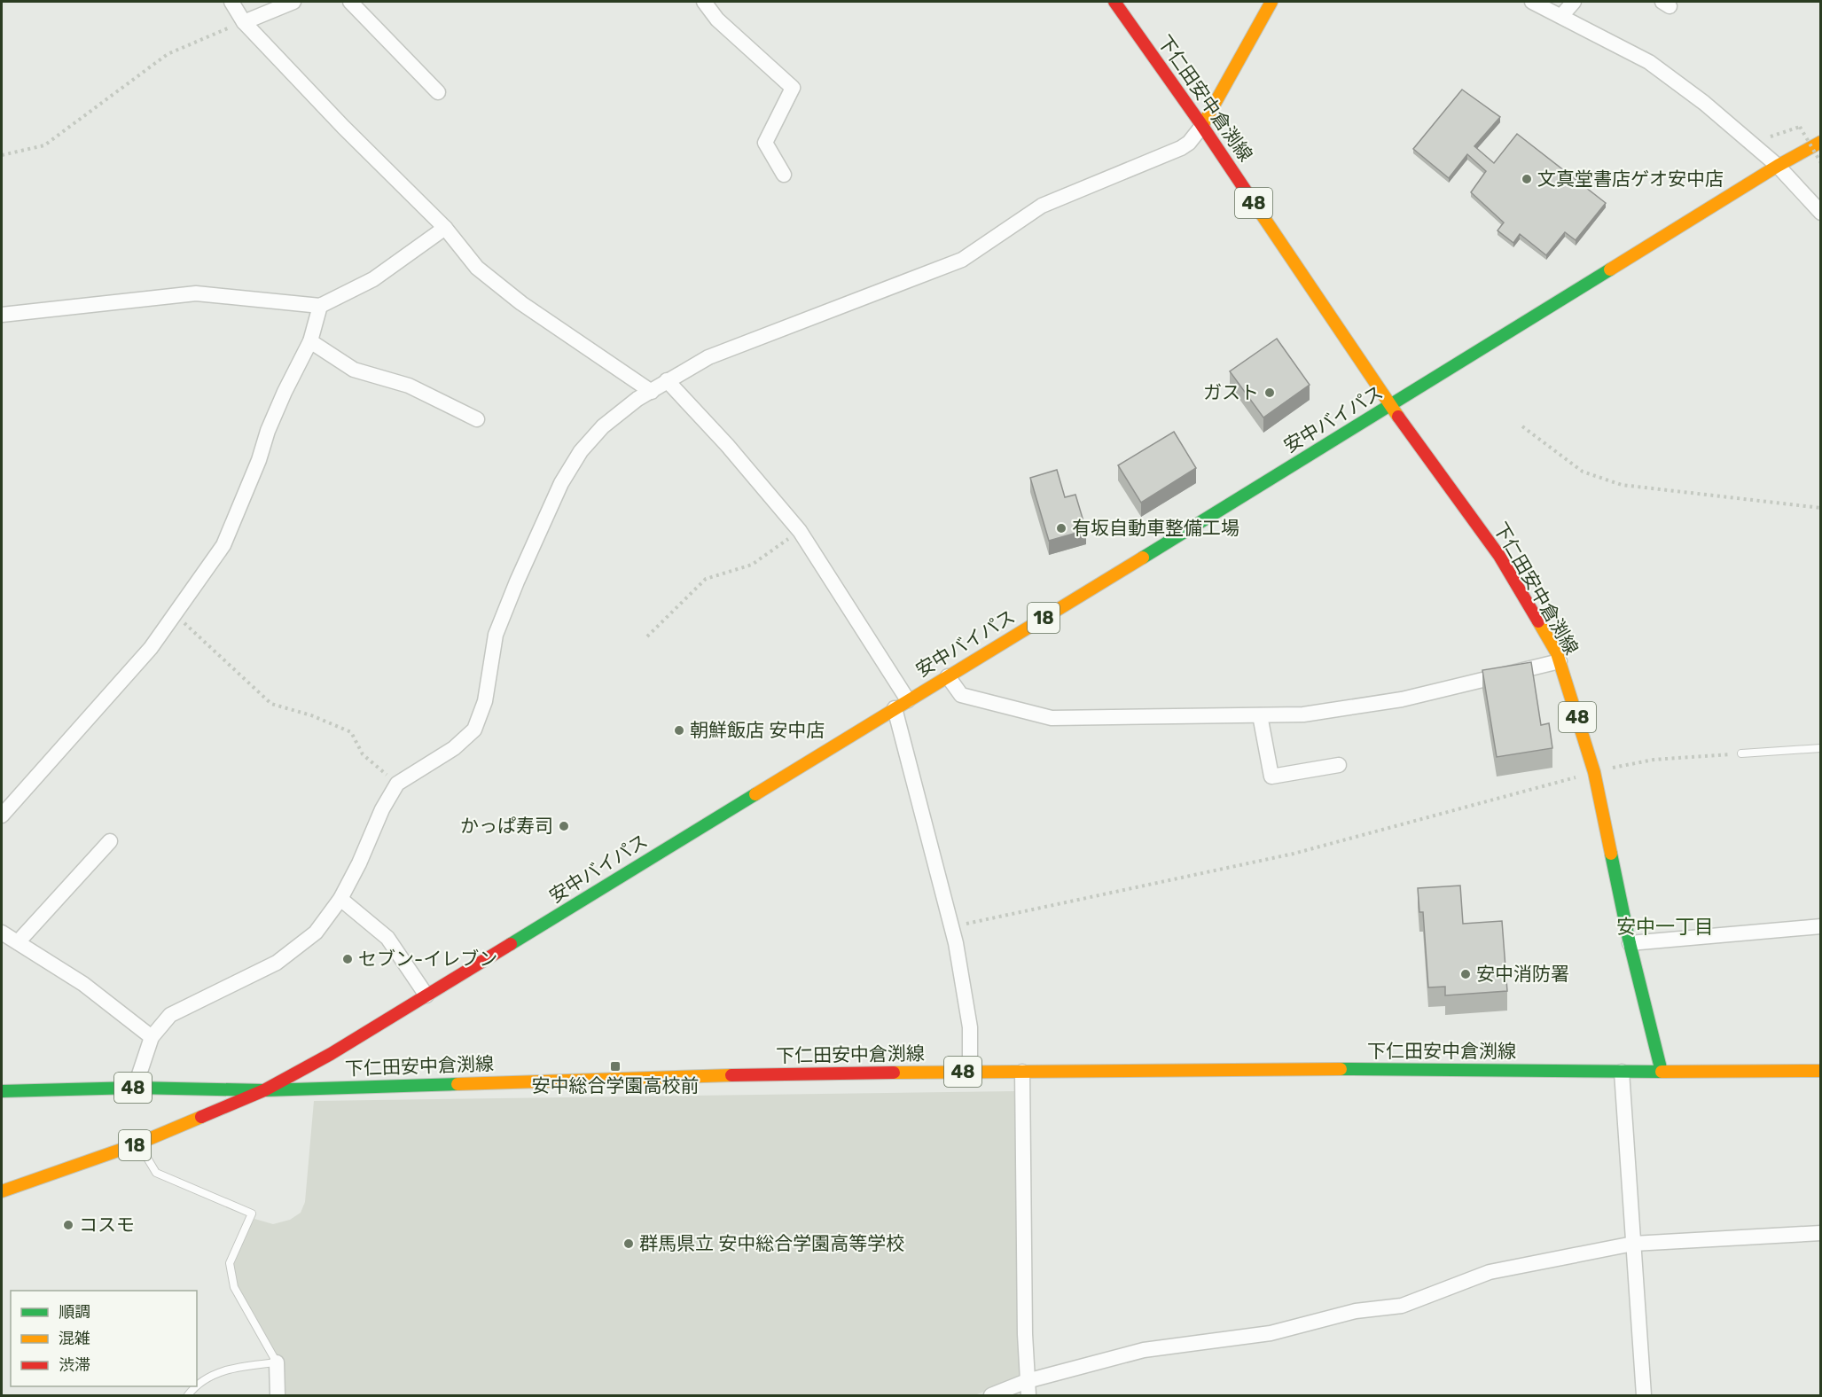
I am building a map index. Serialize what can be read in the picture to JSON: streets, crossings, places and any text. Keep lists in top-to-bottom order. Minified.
{"streets":{"main road":["下仁田安中倉渕線","48","安中バイパス","18"]},"crossings":[["下仁田安中倉渕線","安中バイパス"],["下仁田安中倉渕線","18"],["安中バイパス","18"]],"districts":["安中一丁目"],"places":{"other":["文真堂書店ゲオ安中店","ガスト","有坂自動車整備工場","朝鮮飯店 安中店","かっぱ寿司","セブン-イレブン","安中消防署","コスモ","群馬県立 安中総合学園高等学校"],"transit":["安中総合学園高校前"]},"legend":["順調","混雑","渋滞"]}
